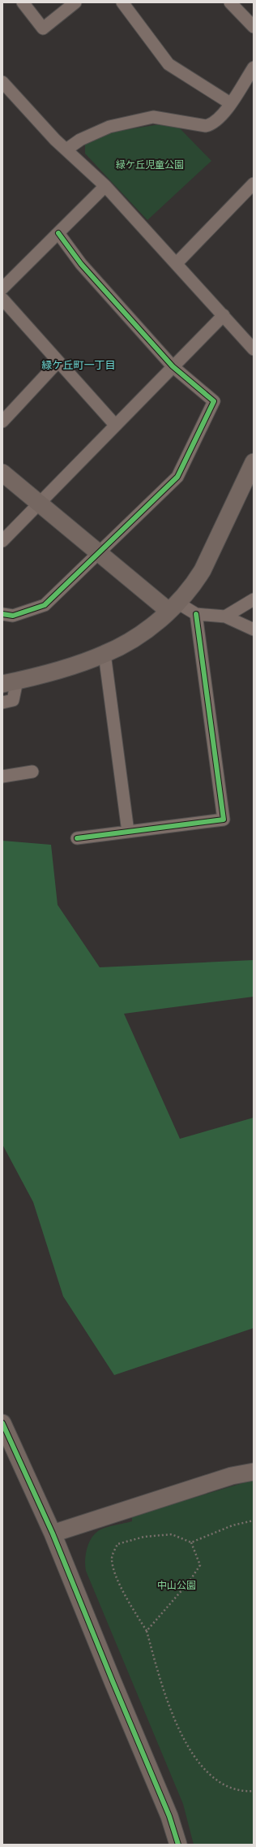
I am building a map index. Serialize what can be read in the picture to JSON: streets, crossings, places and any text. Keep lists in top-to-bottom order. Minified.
{"districts":["緑ケ丘町一丁目"],"parks":["緑ケ丘児童公園","中山公園"]}
